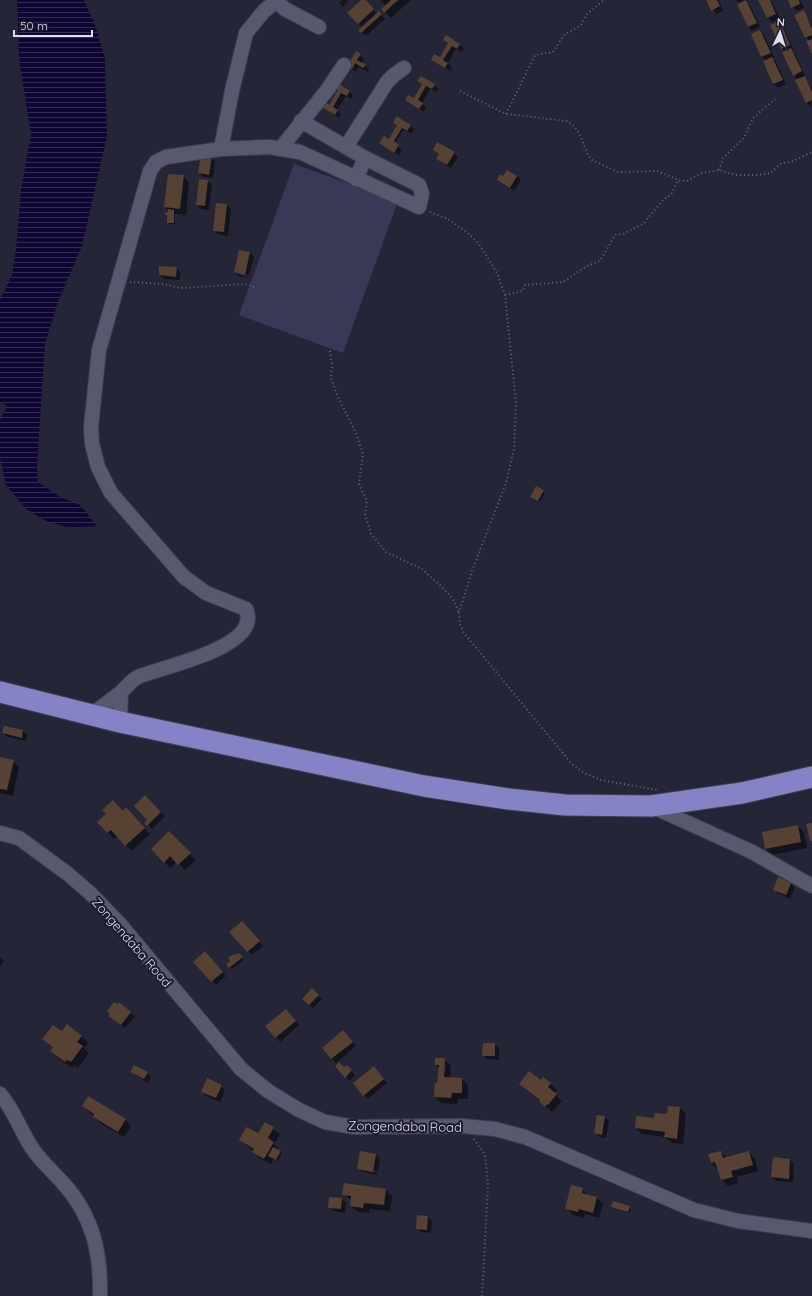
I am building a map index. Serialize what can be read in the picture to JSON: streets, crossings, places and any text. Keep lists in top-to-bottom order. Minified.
{"streets":{"street":["Zongendaba Road"]},"scale_bar":"50 m","north":"top"}
